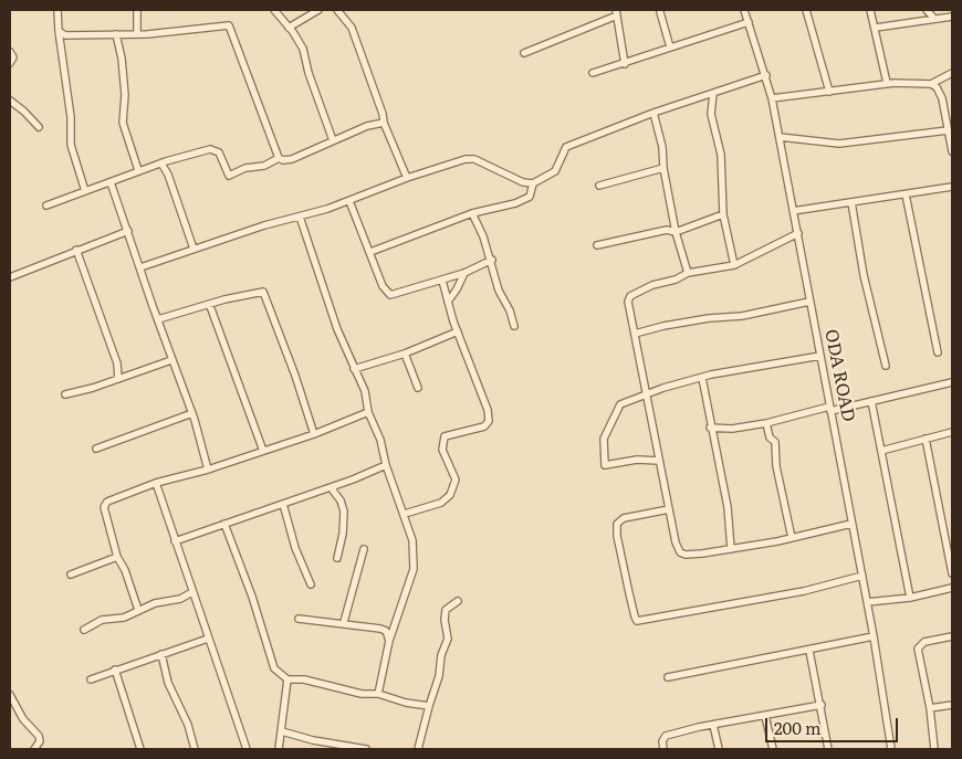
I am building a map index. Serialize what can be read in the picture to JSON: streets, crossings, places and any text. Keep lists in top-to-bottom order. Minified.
{"streets":{"street":["ODA ROAD"]},"scale_bar":"200 m"}
